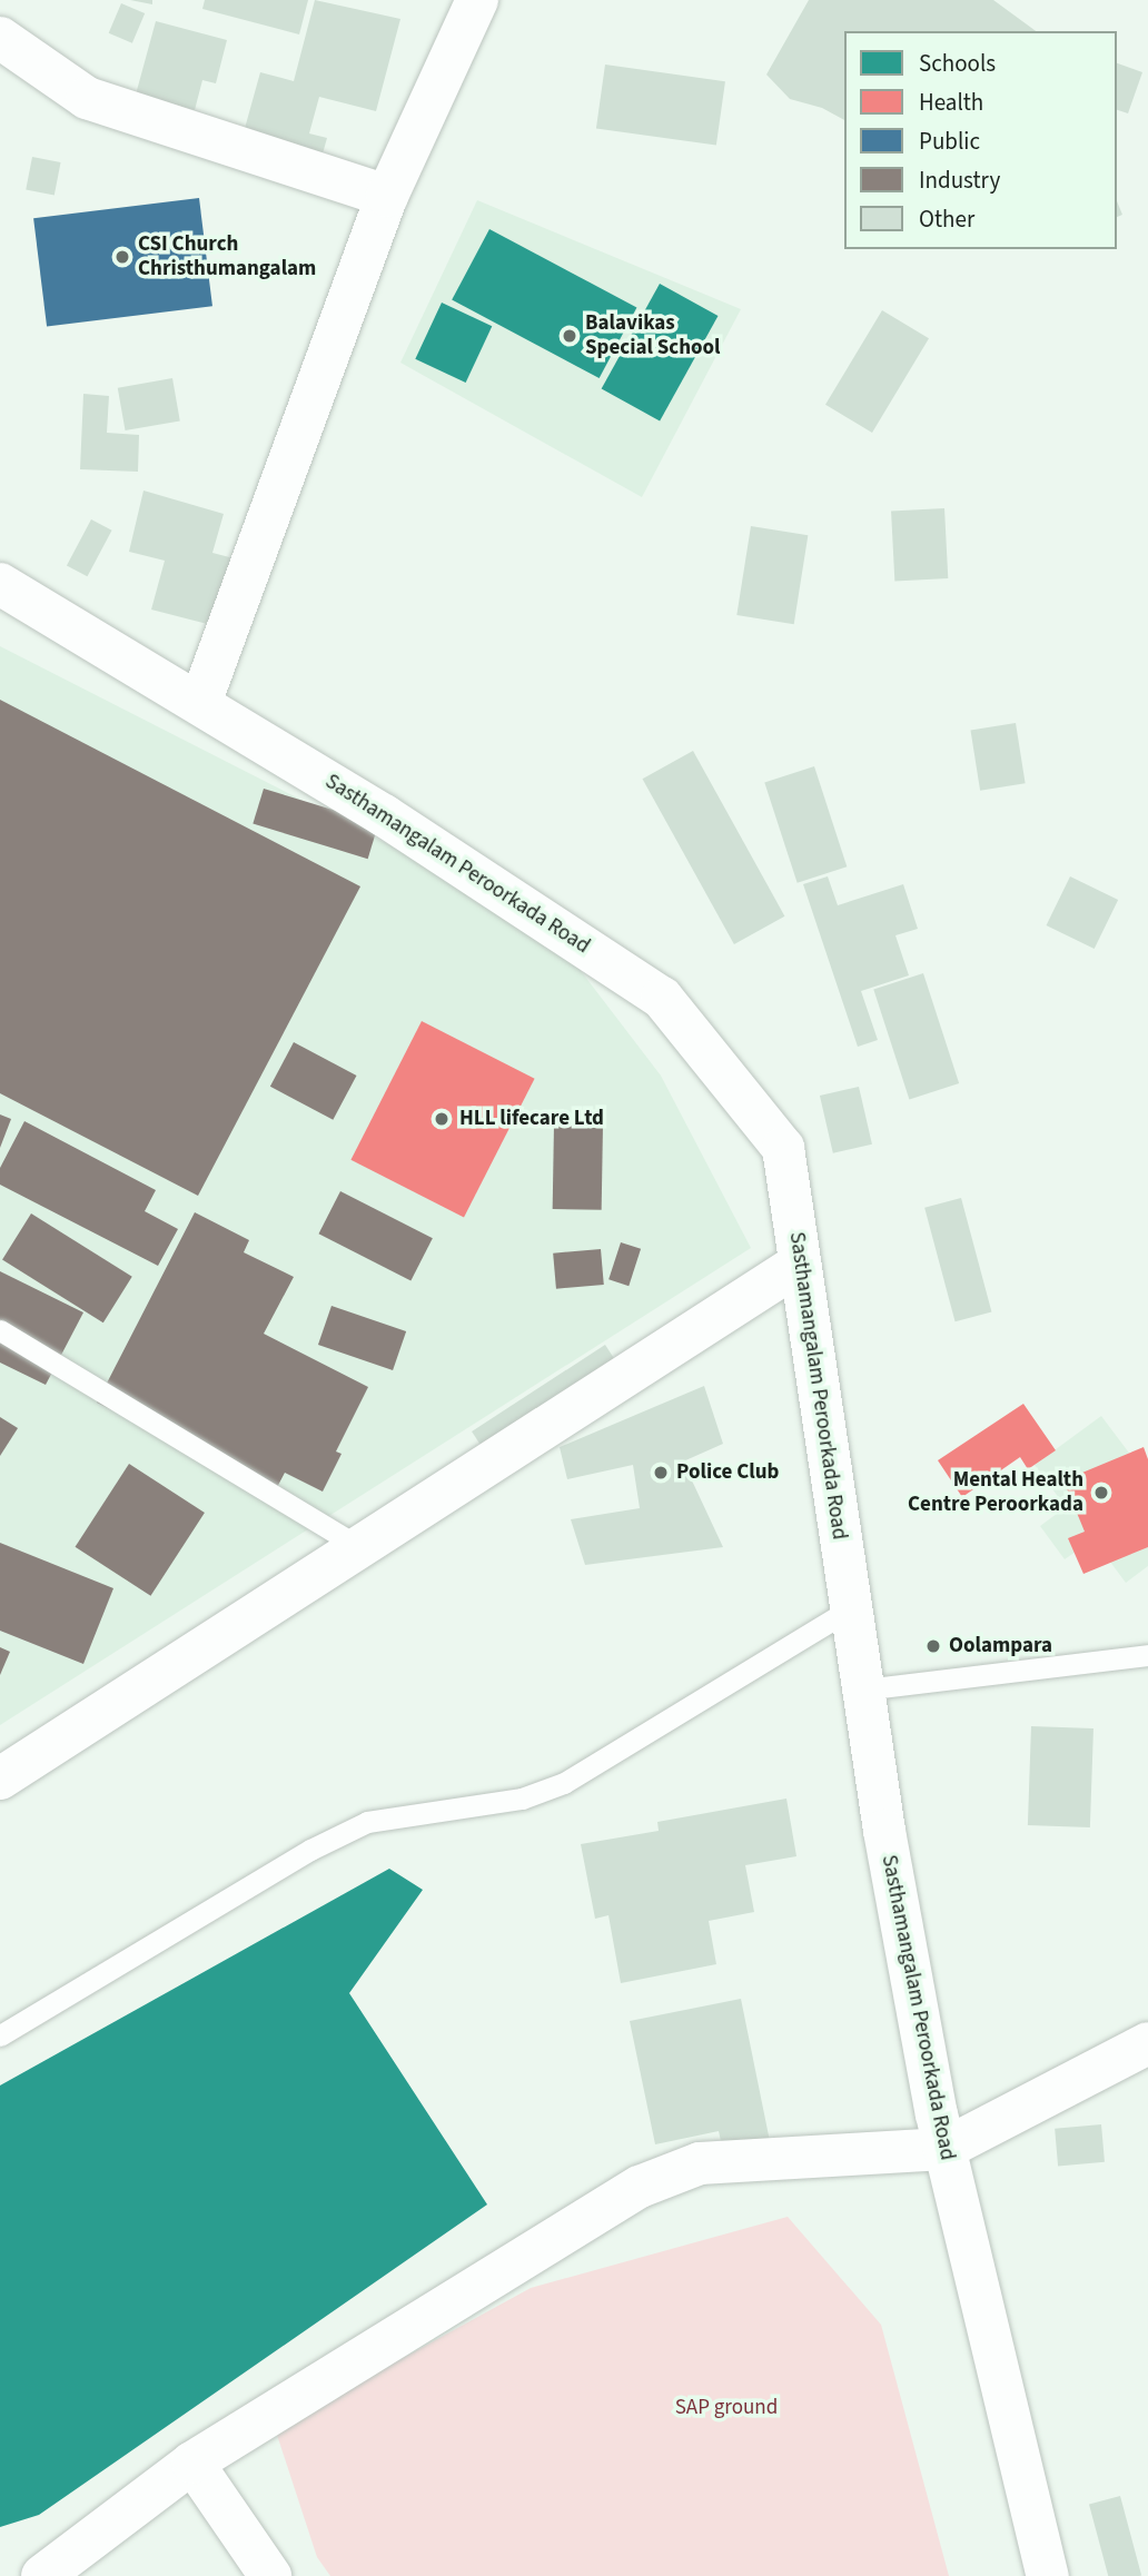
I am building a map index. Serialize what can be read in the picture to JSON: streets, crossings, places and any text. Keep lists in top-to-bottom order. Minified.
{"streets":{"street":["Sasthamangalam Peroorkada Road"]},"parks":["SAP ground"],"places":["CSI Church Christhumangalam","Balavikas Special School","HLL lifecare Ltd","Police Club","Mental Health Centre Peroorkada","Oolampara"],"legend":["Schools","Health","Public","Industry","Other"]}
